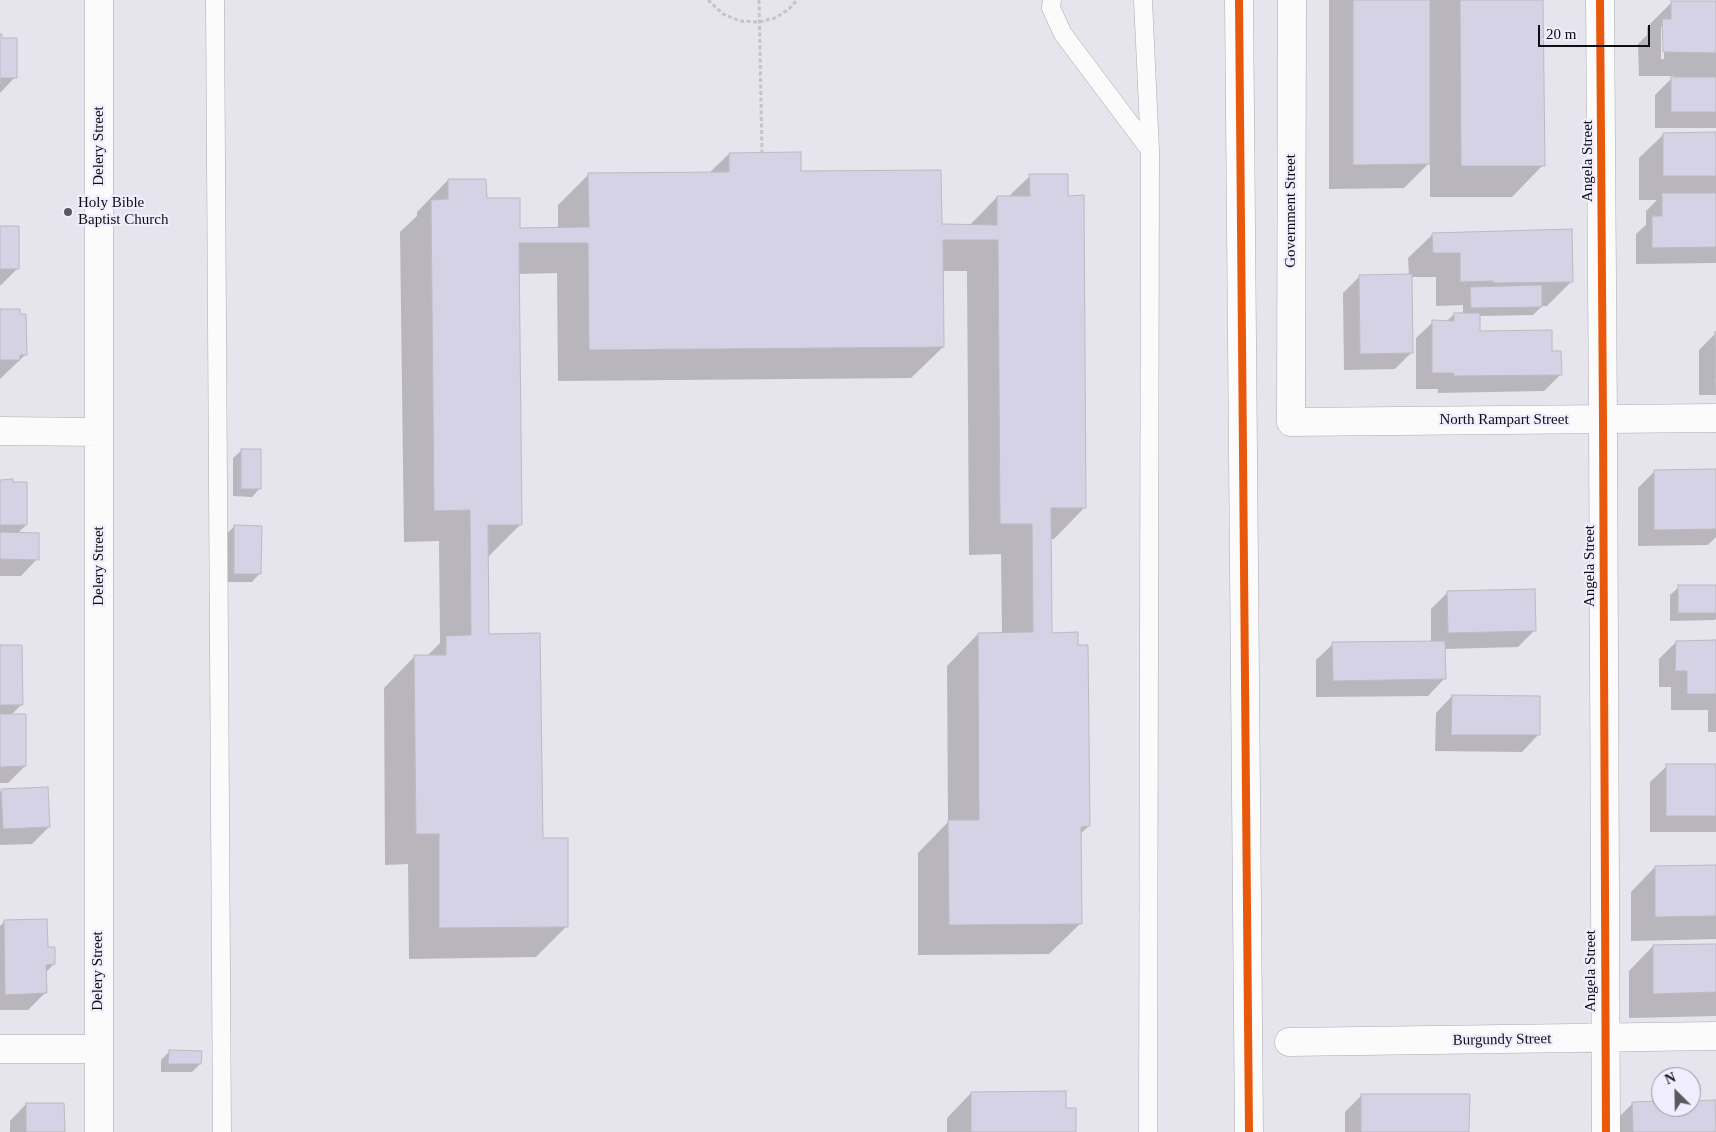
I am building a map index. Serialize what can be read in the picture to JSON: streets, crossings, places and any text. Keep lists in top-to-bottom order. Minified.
{"streets":{"street":["Delery Street","Angela Street","Government Street","North Rampart Street","Burgundy Street"]},"crossings":[["Angela Street","North Rampart Street"],["Angela Street","Burgundy Street"],["Government Street","North Rampart Street"]],"places":["Holy Bible Baptist Church"],"scale_bar":"20 m","north":"top left"}
